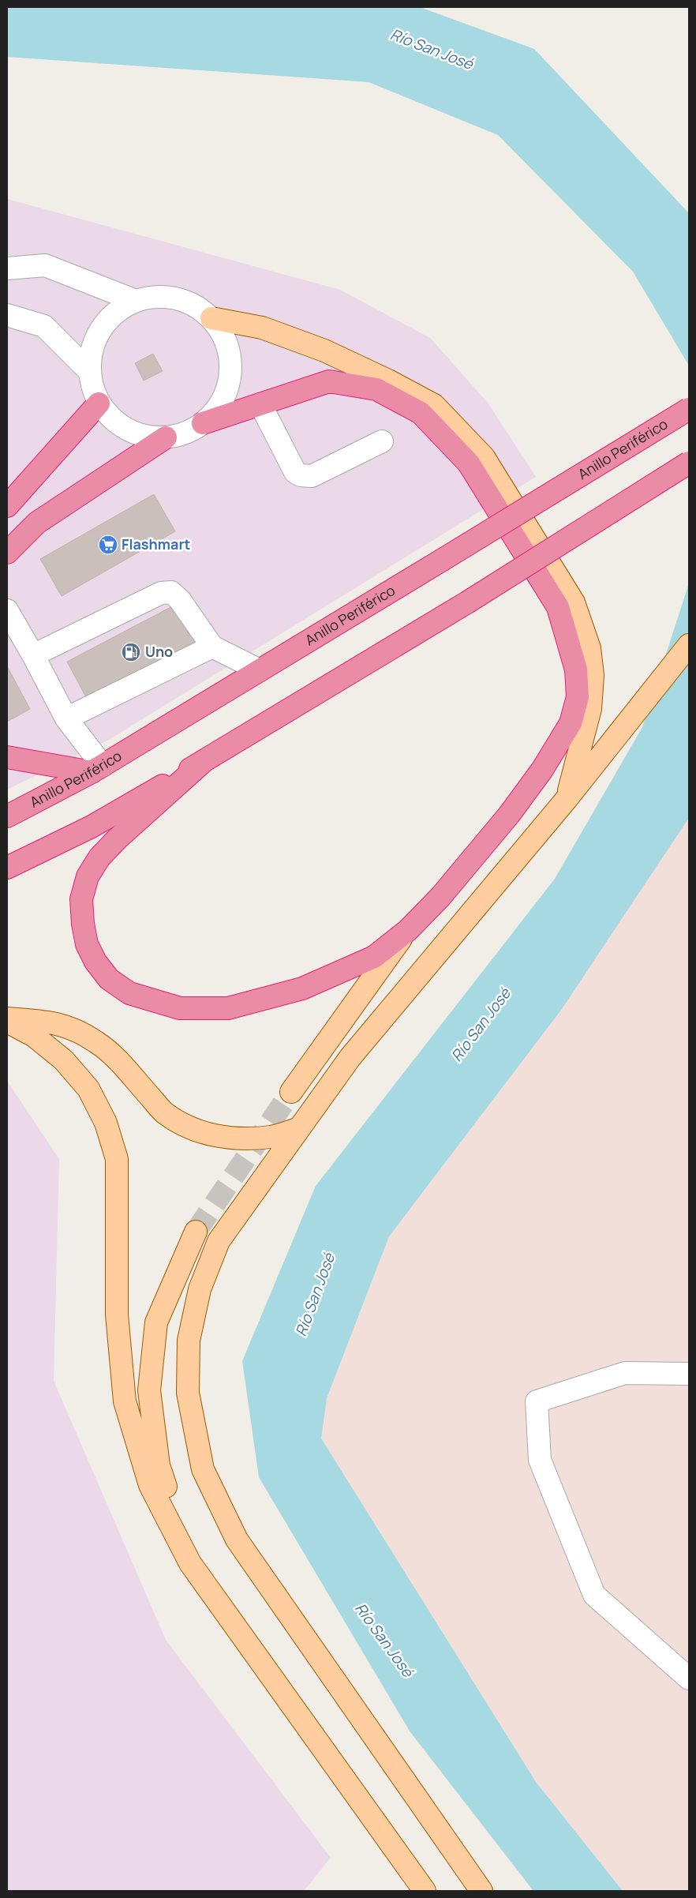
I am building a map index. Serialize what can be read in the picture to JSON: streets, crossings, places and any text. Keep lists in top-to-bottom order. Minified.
{"streets":{"highway":["Anillo Periférico"]},"water":["Río San José"],"places":{"supermarket":["Flashmart"],"fuel station":["Uno"]}}
